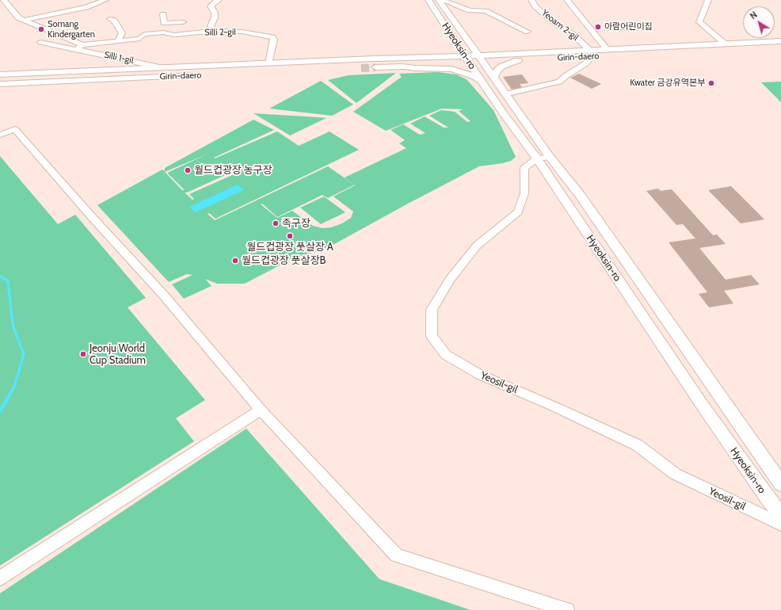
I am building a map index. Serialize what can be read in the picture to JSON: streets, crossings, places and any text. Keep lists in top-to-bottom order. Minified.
{"streets":{"street":["Yeoam 2-gil","Silli 2-gil","Hyeoksin-ro","Girin-daero","Silli 1-gil","Yeosil-gil"]},"crossings":[["Yeoam 2-gil","Girin-daero"],["Silli 2-gil","Girin-daero"],["Silli 2-gil","Silli 1-gil"],["Hyeoksin-ro","Girin-daero"],["Hyeoksin-ro","Yeosil-gil"],["Girin-daero","Silli 1-gil"]],"places":["아람어린이집","Somang Kindergarten","Kwater 금강유역본부","월드컵광장 농구장","족구장","월드컵광장 풋살장 A","월드컵광장 풋살장B","Jeonju World Cup Stadium"],"north":"top left"}
